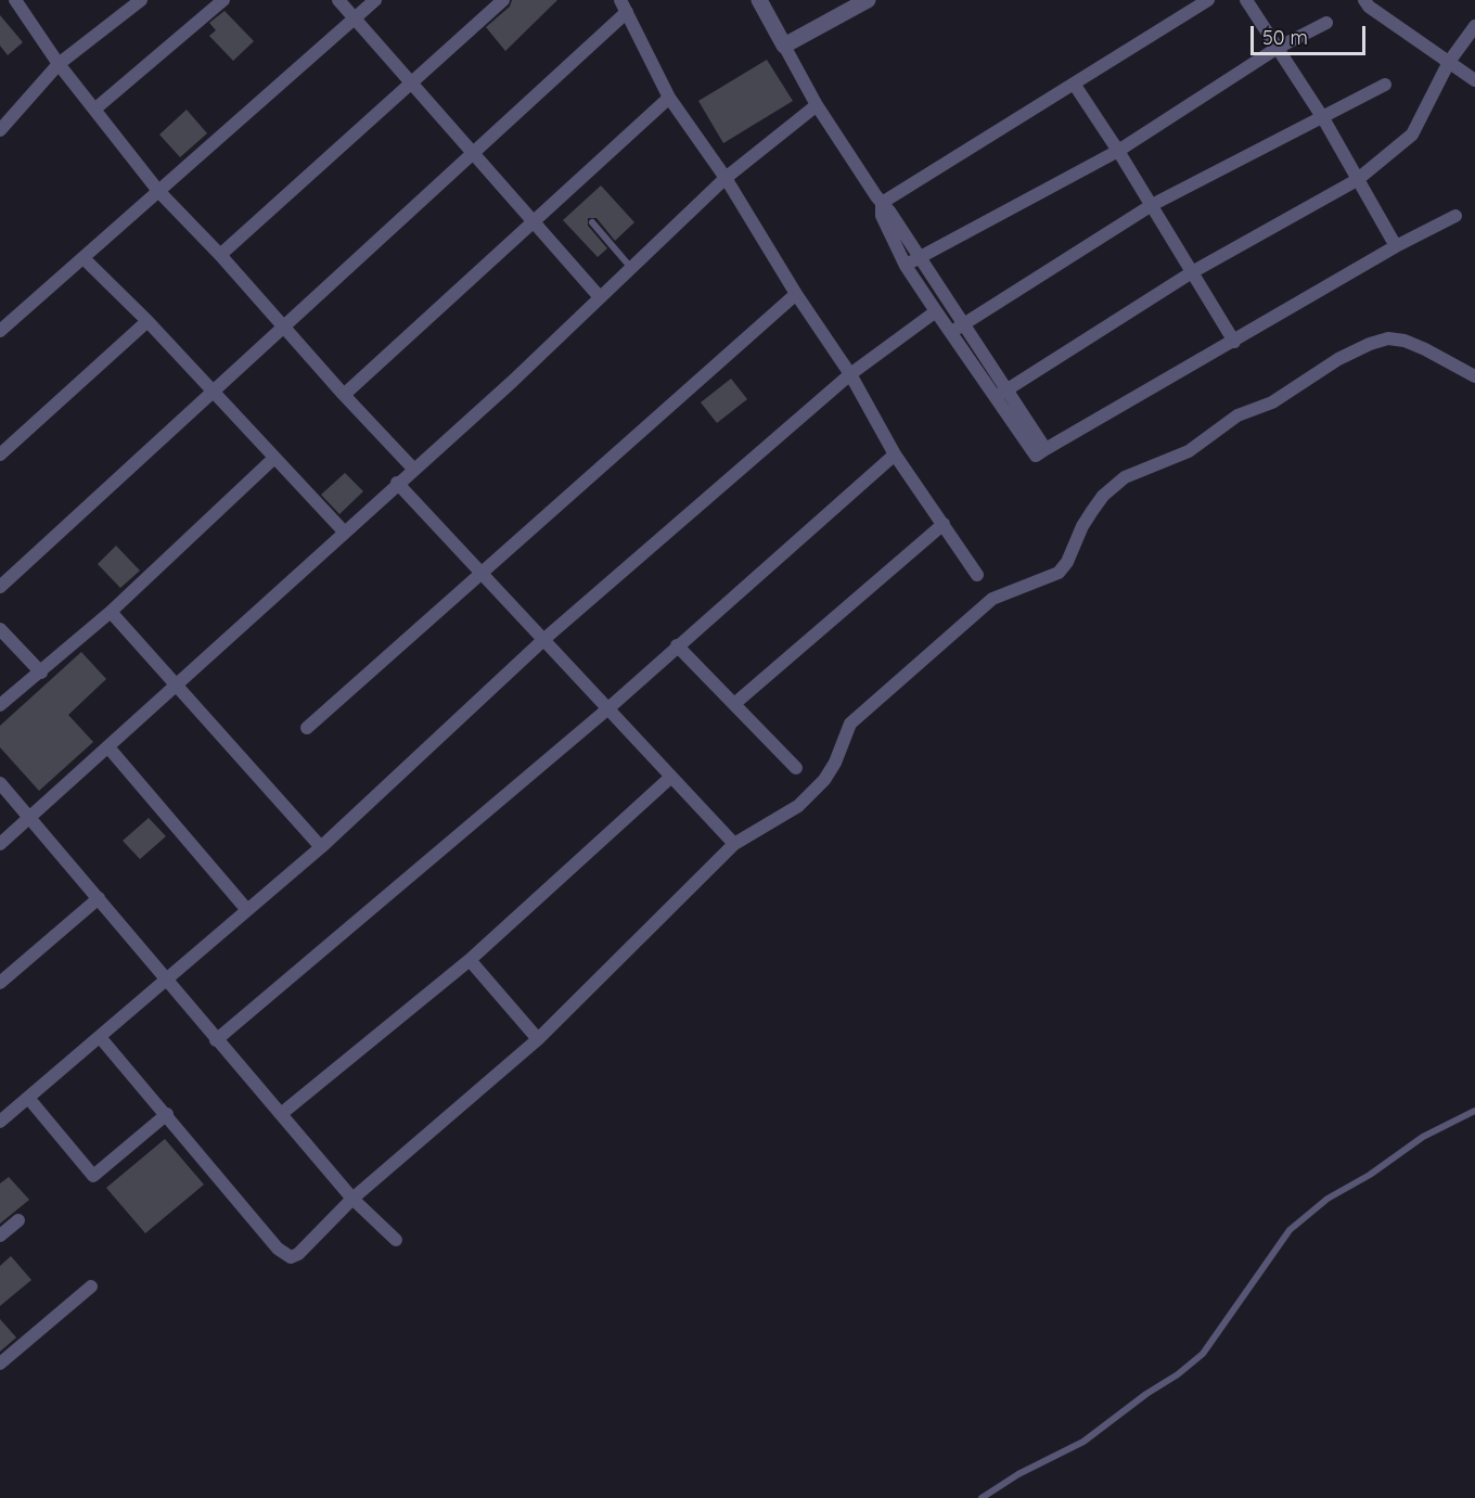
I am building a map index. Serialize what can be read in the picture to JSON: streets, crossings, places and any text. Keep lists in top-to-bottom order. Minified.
{"scale_bar":"50 m"}
